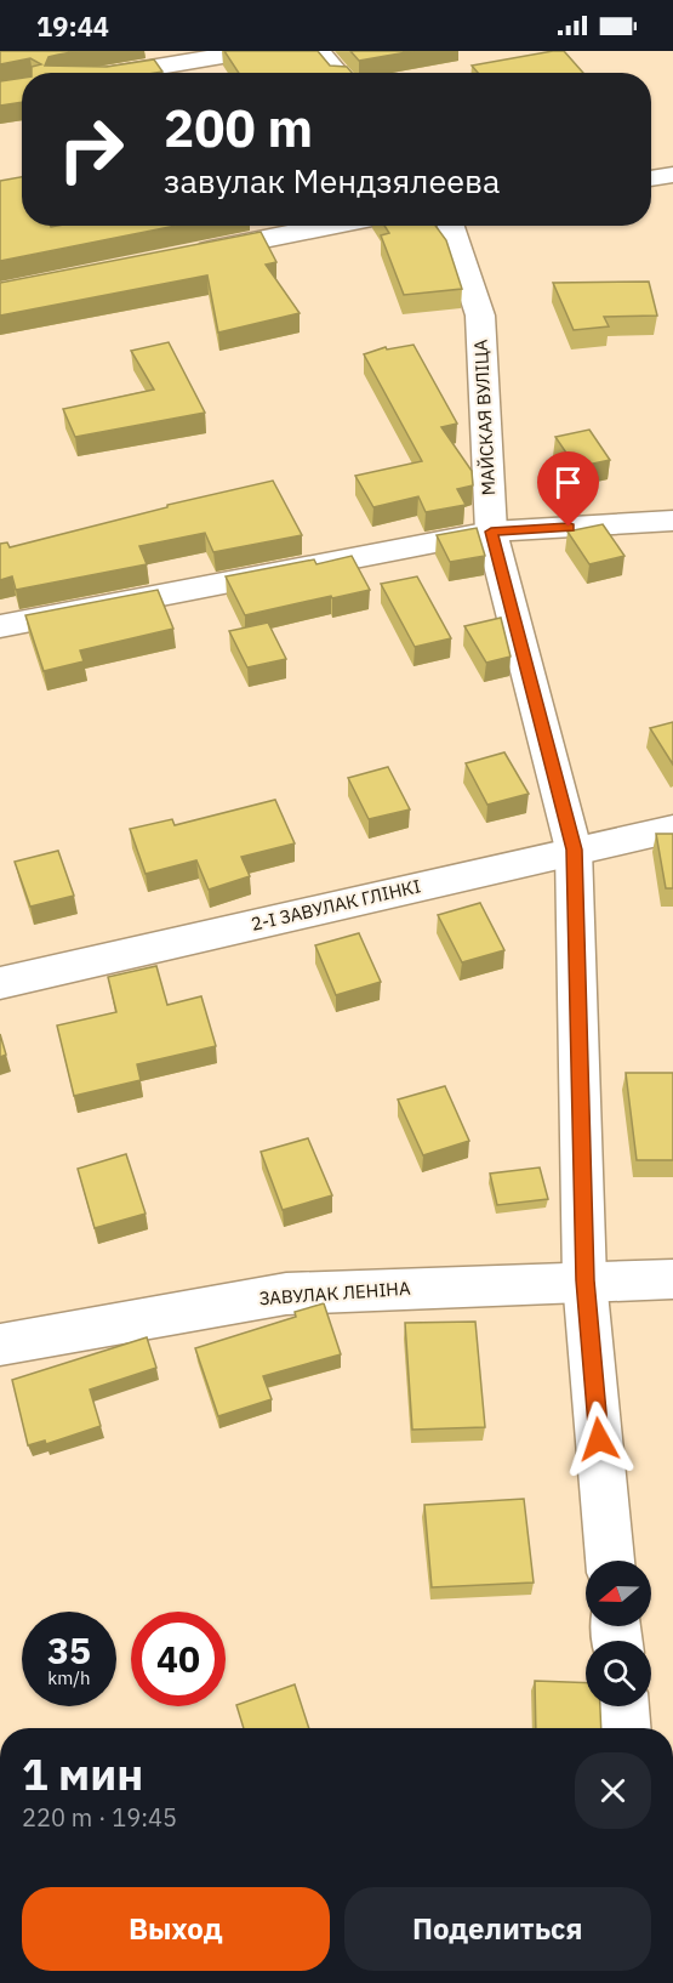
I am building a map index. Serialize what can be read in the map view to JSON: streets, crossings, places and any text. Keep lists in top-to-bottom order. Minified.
{"streets":{"street":["МАЙСКАЯ ВУЛІЦА","2-І ЗАВУЛАК ГЛІНКІ","ЗАВУЛАК ЛЕНІНА"]},"crossings":[["МАЙСКАЯ ВУЛІЦА","2-І ЗАВУЛАК ГЛІНКІ"],["МАЙСКАЯ ВУЛІЦА","ЗАВУЛАК ЛЕНІНА"]],"north":"left","page":{"status":"19:44","turn":["200 m","завулак Мендзялеева"],"speed":"35 km/h","limit":"40","heading":["1 мин","220 m · 19:45"],"buttons":["Выход","Поделиться"]}}
